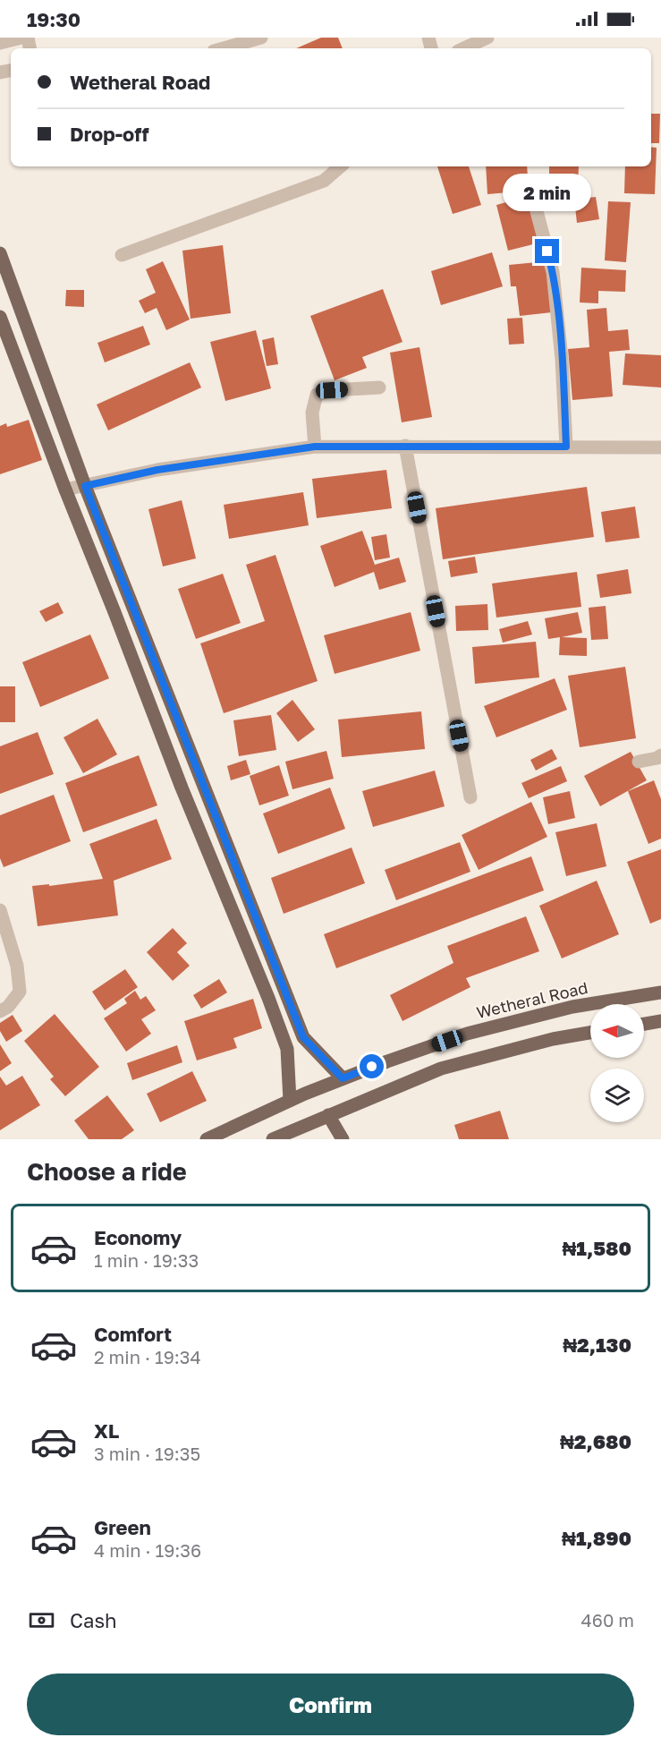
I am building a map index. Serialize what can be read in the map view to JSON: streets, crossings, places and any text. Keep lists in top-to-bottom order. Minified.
{"streets":{"main road":["Wetheral Road"]},"north":"left","page":{"status":"19:30","banner":["Wetheral Road","Drop-off"],"bubble":"2 min","heading":"Choose a ride","list":[{"name":"Economy","note":"1 min · 19:33","value":"₦1,580"},{"name":"Comfort","note":"2 min · 19:34","value":"₦2,130"},{"name":"XL","note":"3 min · 19:35","value":"₦2,680"},{"name":"Green","note":"4 min · 19:36","value":"₦1,890"}],"pay":["Cash","460 m"],"buttons":"Confirm"}}
